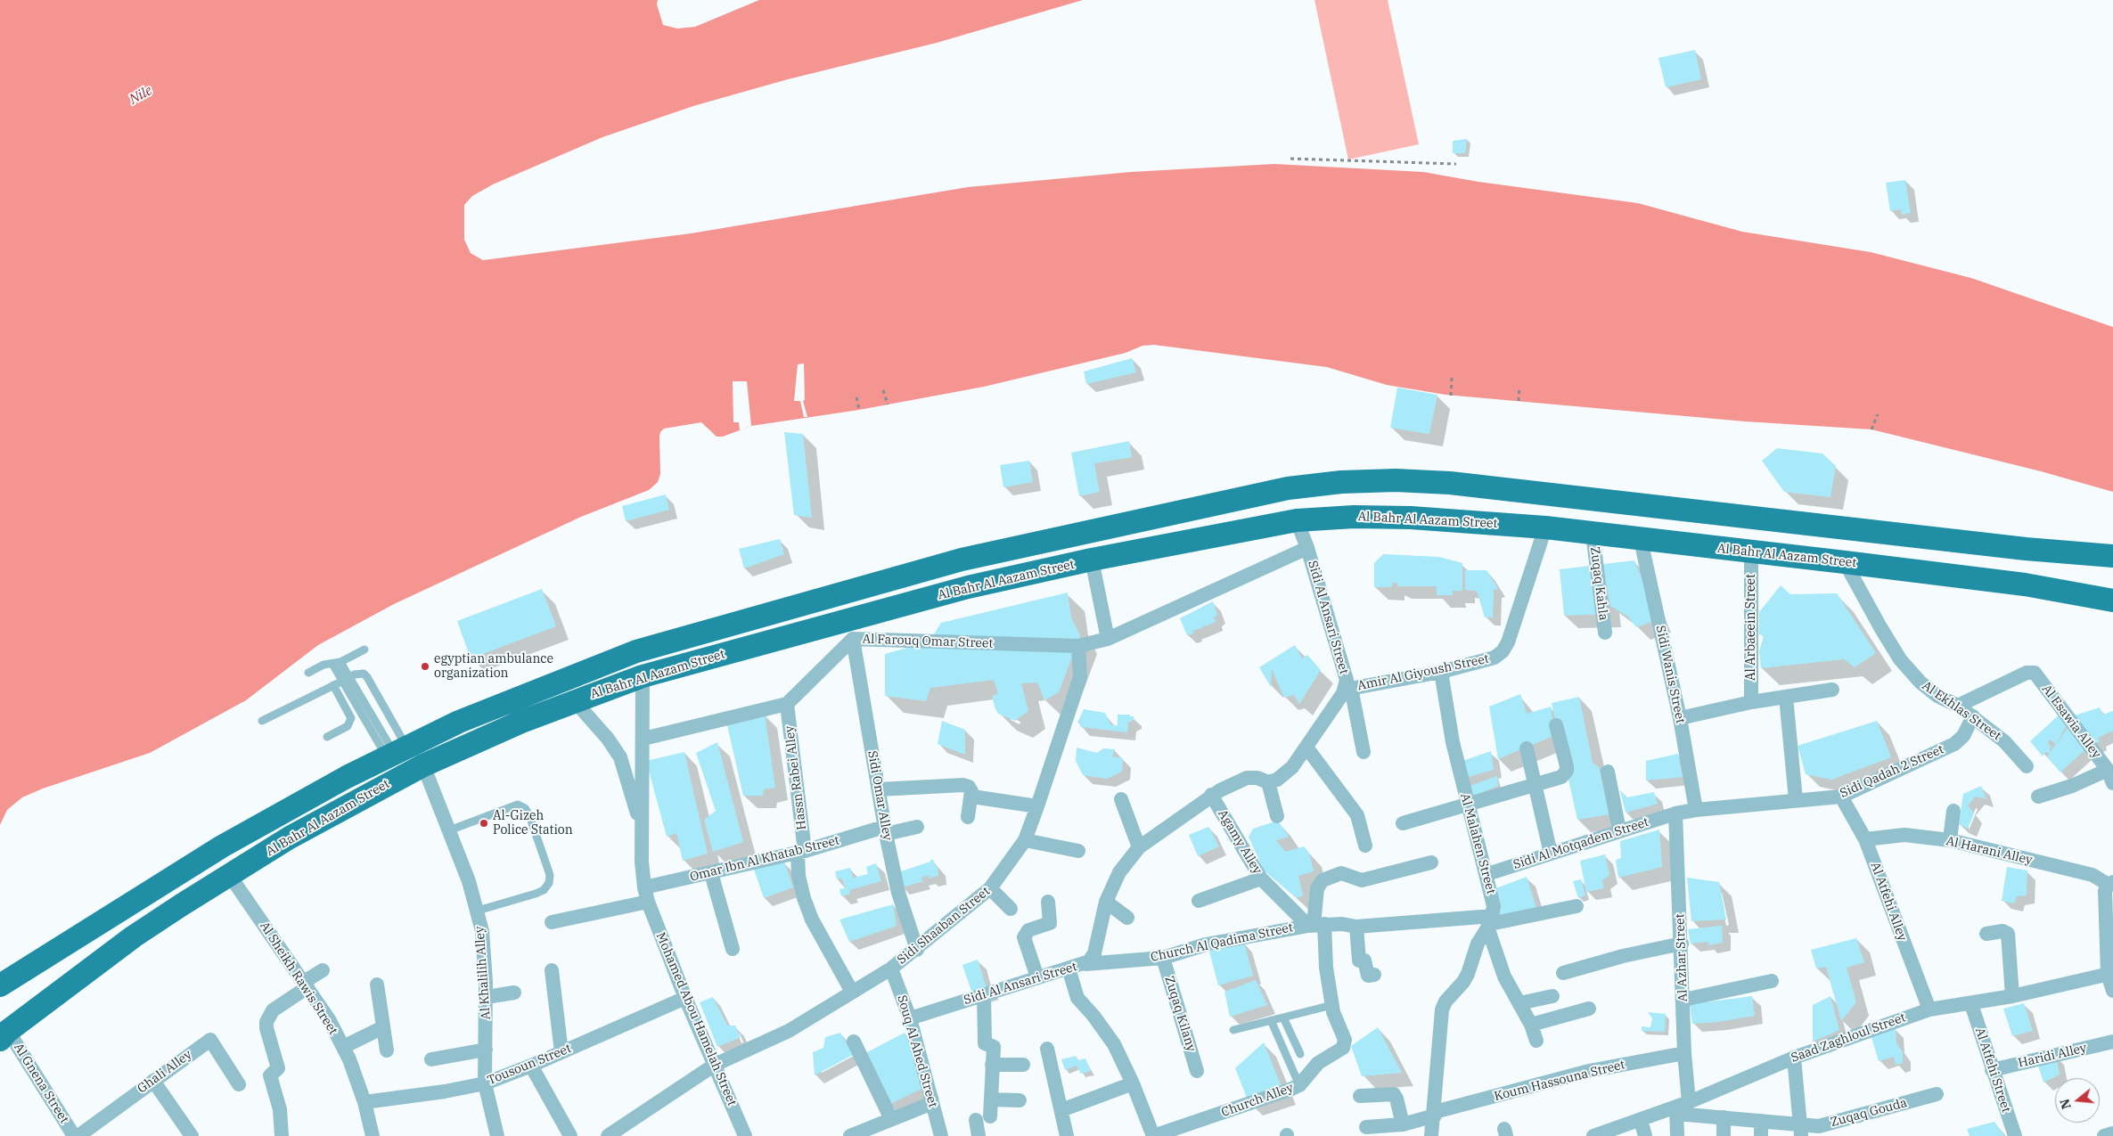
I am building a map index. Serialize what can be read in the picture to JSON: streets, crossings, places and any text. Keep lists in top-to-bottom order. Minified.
{"streets":{"main road":["Al Bahr Al Aazam Street"],"street":["Zuqaq Kahla","Sidi Al Ansari Street","Al Arbaeein Street","Al Farouq Omar Street","Amir Al Giyoush Street","Sidi Wanis Street","Al Ekhlas Street","Al Esawia Alley","Sidi Qadah 2 Street","Hassn Rabei Alley","Sidi Omar Alley","Agamy Alley","Al Malahen Street","Sidi Al Motqadem Street","Al Harani Alley","Omar Ibn Al Khatab Street","Al Atfehi Alley","Sidi Shaaban Street","Church Al Qadima Street","Al Azhar Street","Al Khalilih Alley","Al Sheikh Rawis Street","Zuqaq Kilany","Mohamed Abou Hamelah Street","Saad Zaghloul Street","Souq Al Ahed Street","Haridi Alley","Tousoun Street","Al Atfehi Street","Ghali Alley","Koum Hassouna Street","Al Gnena Street","Church Alley","Zuqaq Gouda"]},"crossings":[["Al Bahr Al Aazam Street","Zuqaq Kahla"],["Al Bahr Al Aazam Street","Sidi Al Ansari Street"],["Al Bahr Al Aazam Street","Al Arbaeein Street"],["Al Bahr Al Aazam Street","Amir Al Giyoush Street"],["Al Bahr Al Aazam Street","Sidi Wanis Street"],["Al Bahr Al Aazam Street","Al Ekhlas Street"],["Al Bahr Al Aazam Street","Al Khalilih Alley"],["Al Bahr Al Aazam Street","Al Sheikh Rawis Street"],["Al Bahr Al Aazam Street","Mohamed Abou Hamelah Street"],["Al Bahr Al Aazam Street","Al Gnena Street"],["Sidi Al Ansari Street","Amir Al Giyoush Street"],["Sidi Al Ansari Street","Agamy Alley"],["Sidi Al Ansari Street","Church Al Qadima Street"],["Sidi Al Ansari Street","Souq Al Ahed Street"],["Al Farouq Omar Street","Hassn Rabei Alley"],["Al Farouq Omar Street","Sidi Omar Alley"],["Al Farouq Omar Street","Sidi Shaaban Street"],["Amir Al Giyoush Street","Al Malahen Street"],["Sidi Wanis Street","Sidi Qadah 2 Street"],["Sidi Wanis Street","Sidi Al Motqadem Street"],["Al Ekhlas Street","Al Esawia Alley"],["Al Ekhlas Street","Sidi Qadah 2 Street"],["Sidi Qadah 2 Street","Sidi Al Motqadem Street"],["Sidi Qadah 2 Street","Al Atfehi Alley"],["Hassn Rabei Alley","Omar Ibn Al Khatab Street"],["Hassn Rabei Alley","Sidi Shaaban Street"],["Sidi Omar Alley","Omar Ibn Al Khatab Street"],["Sidi Omar Alley","Sidi Shaaban Street"],["Agamy Alley","Church Al Qadima Street"],["Al Malahen Street","Sidi Al Motqadem Street"],["Al Malahen Street","Church Al Qadima Street"],["Sidi Al Motqadem Street","Al Azhar Street"],["Al Harani Alley","Al Atfehi Alley"],["Omar Ibn Al Khatab Street","Mohamed Abou Hamelah Street"],["Al Atfehi Alley","Saad Zaghloul Street"],["Sidi Shaaban Street","Mohamed Abou Hamelah Street"],["Sidi Shaaban Street","Souq Al Ahed Street"],["Church Al Qadima Street","Zuqaq Kilany"],["Al Azhar Street","Saad Zaghloul Street"],["Al Azhar Street","Koum Hassouna Street"],["Al Azhar Street","Zuqaq Gouda"],["Al Khalilih Alley","Tousoun Street"],["Al Sheikh Rawis Street","Tousoun Street"],["Mohamed Abou Hamelah Street","Tousoun Street"],["Saad Zaghloul Street","Al Atfehi Street"],["Saad Zaghloul Street","Zuqaq Gouda"],["Haridi Alley","Al Atfehi Street"]],"water":["Nile"],"places":["egyptian ambulance organization","Al-Gizeh Police Station"],"north":"left"}
